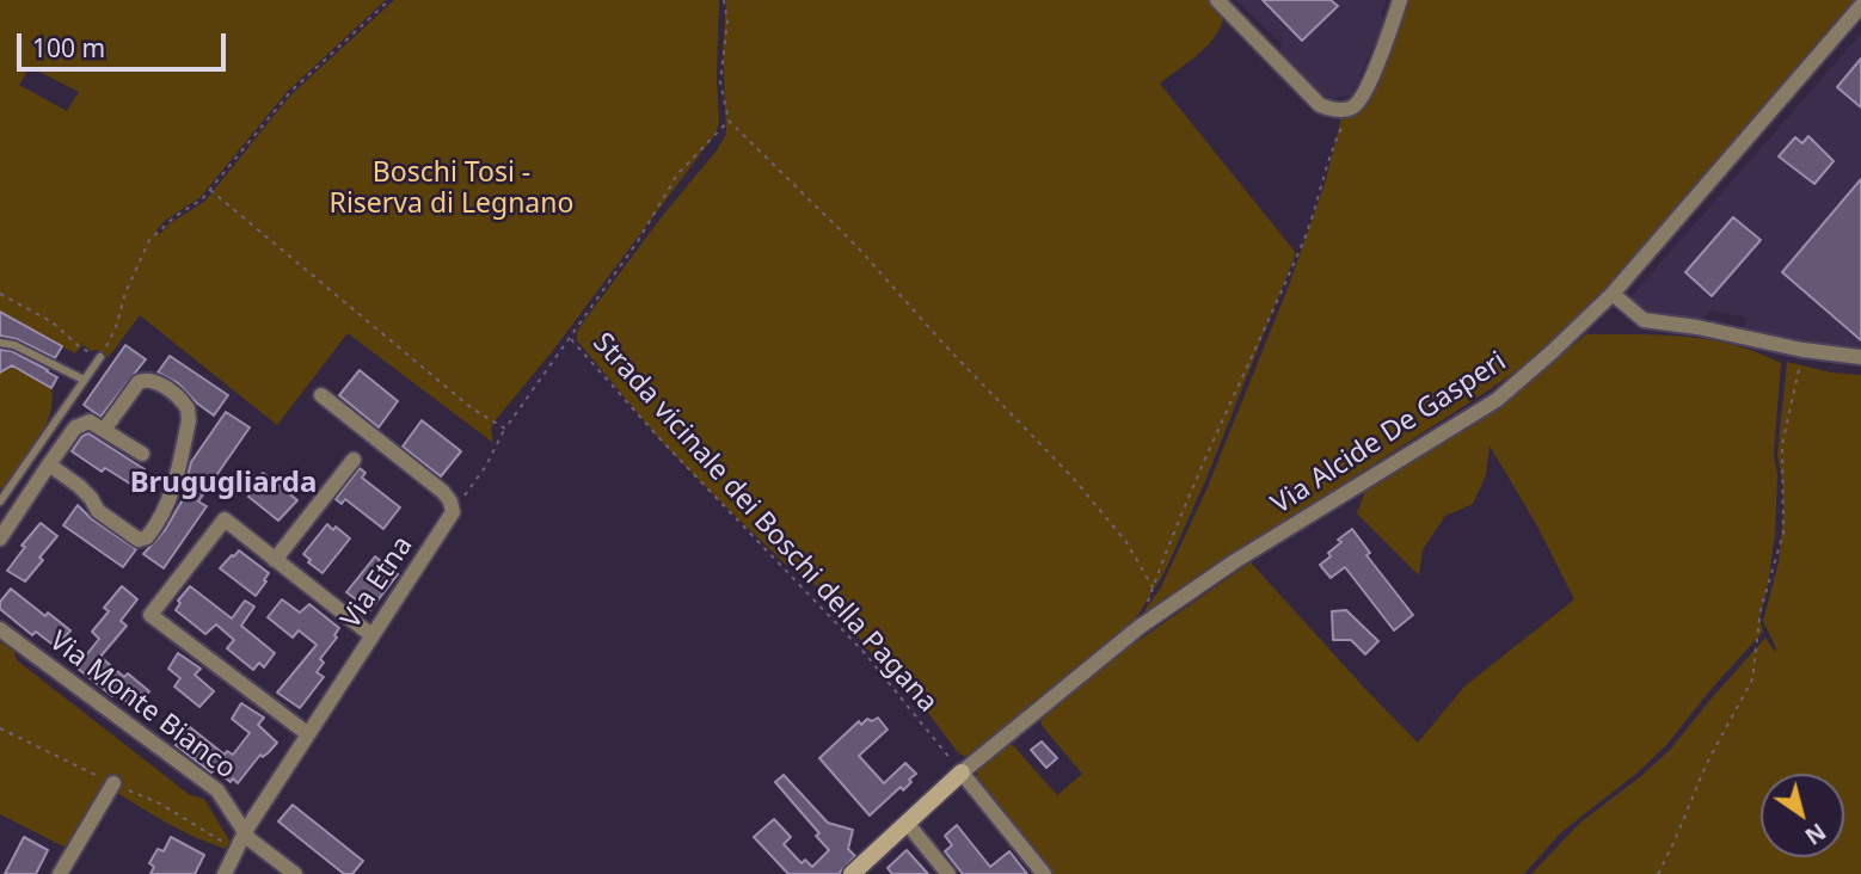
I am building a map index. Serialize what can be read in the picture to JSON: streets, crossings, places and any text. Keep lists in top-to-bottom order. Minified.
{"streets":{"street":["Via Alcide De Gasperi","Via Etna","Via Monte Bianco"],"path":["Strada vicinale dei Boschi della Pagana"]},"crossings":[["Via Alcide De Gasperi","Strada vicinale dei Boschi della Pagana"],["Via Etna","Via Monte Bianco"]],"districts":["Brugugliarda"],"parks":["Boschi Tosi - Riserva di Legnano"],"scale_bar":"100 m","north":"bottom right"}
